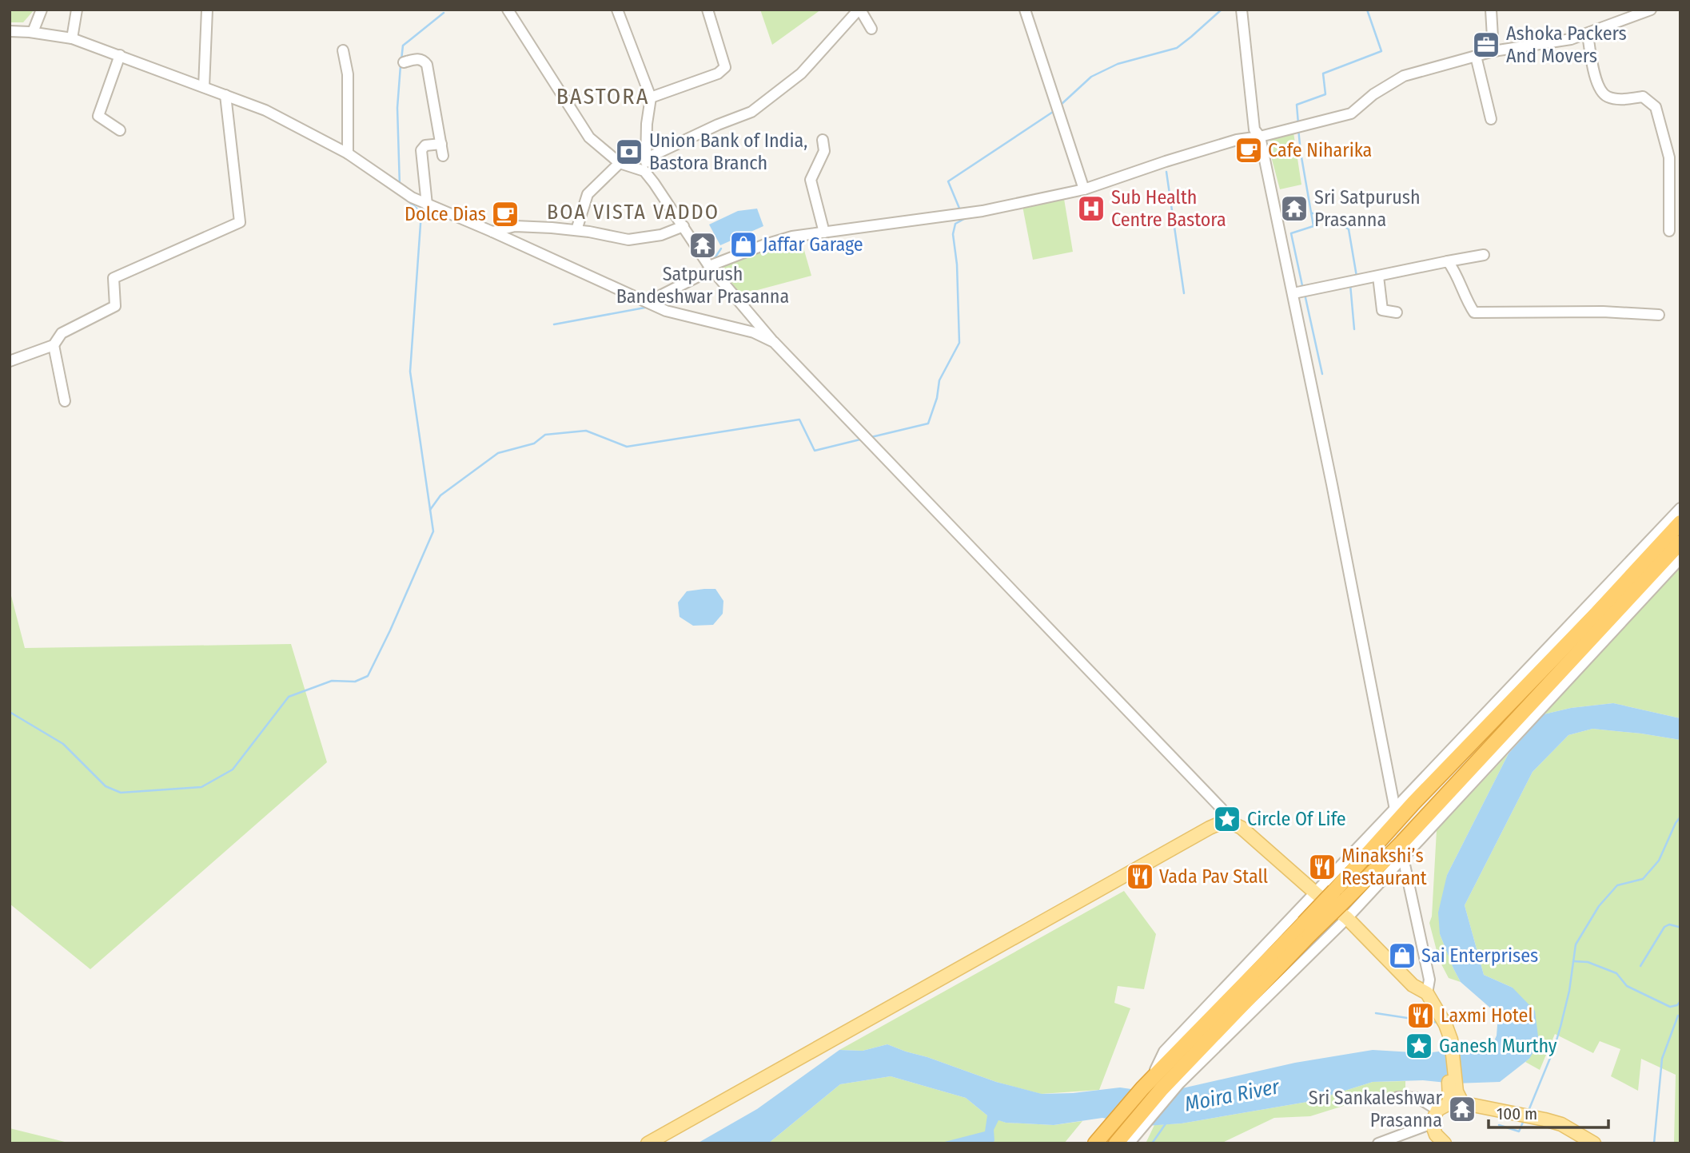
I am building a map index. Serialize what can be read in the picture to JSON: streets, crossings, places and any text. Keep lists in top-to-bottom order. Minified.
{"districts":["BASTORA","BOA VISTA VADDO"],"water":["Moira River"],"places":{"office":["Ashoka Packers And Movers"],"cafe":["Cafe Niharika","Dolce Dias"],"bank":["Union Bank of India, Bastora Branch"],"hospital":["Sub Health Centre Bastora"],"temple":["Sri Satpurush Prasanna","Satpurush Bandeshwar Prasanna","Sri Sankaleshwar Prasanna"],"shop":["Jaffar Garage","Sai Enterprises"],"place":["Circle Of Life","Ganesh Murthy"],"restaurant":["Minakshi’s Restaurant","Vada Pav Stall","Laxmi Hotel"]},"scale_bar":"100 m"}
